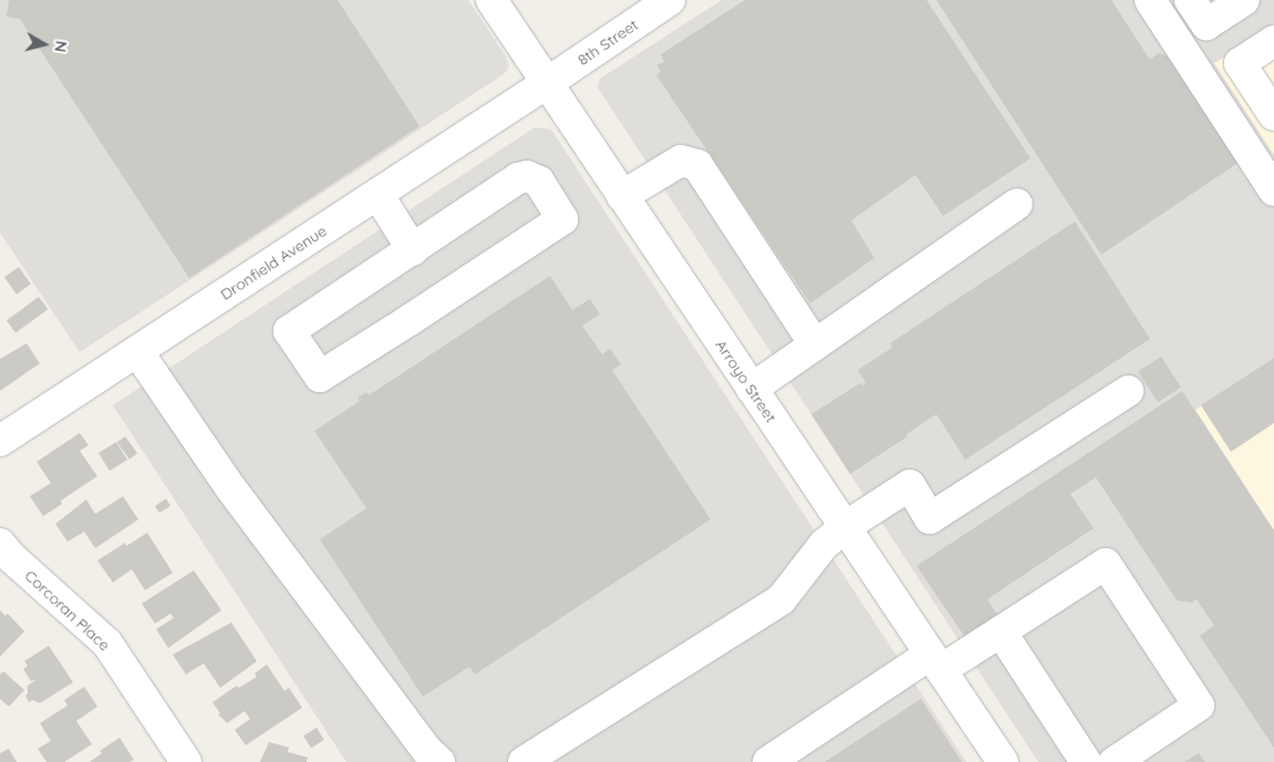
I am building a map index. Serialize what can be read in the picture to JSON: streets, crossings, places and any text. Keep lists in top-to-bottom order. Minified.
{"streets":{"street":["8th Street","Dronfield Avenue","Arroyo Street","Corcoran Place"]},"crossings":[["8th Street","Dronfield Avenue"],["8th Street","Arroyo Street"],["Dronfield Avenue","Arroyo Street"]],"north":"right"}
